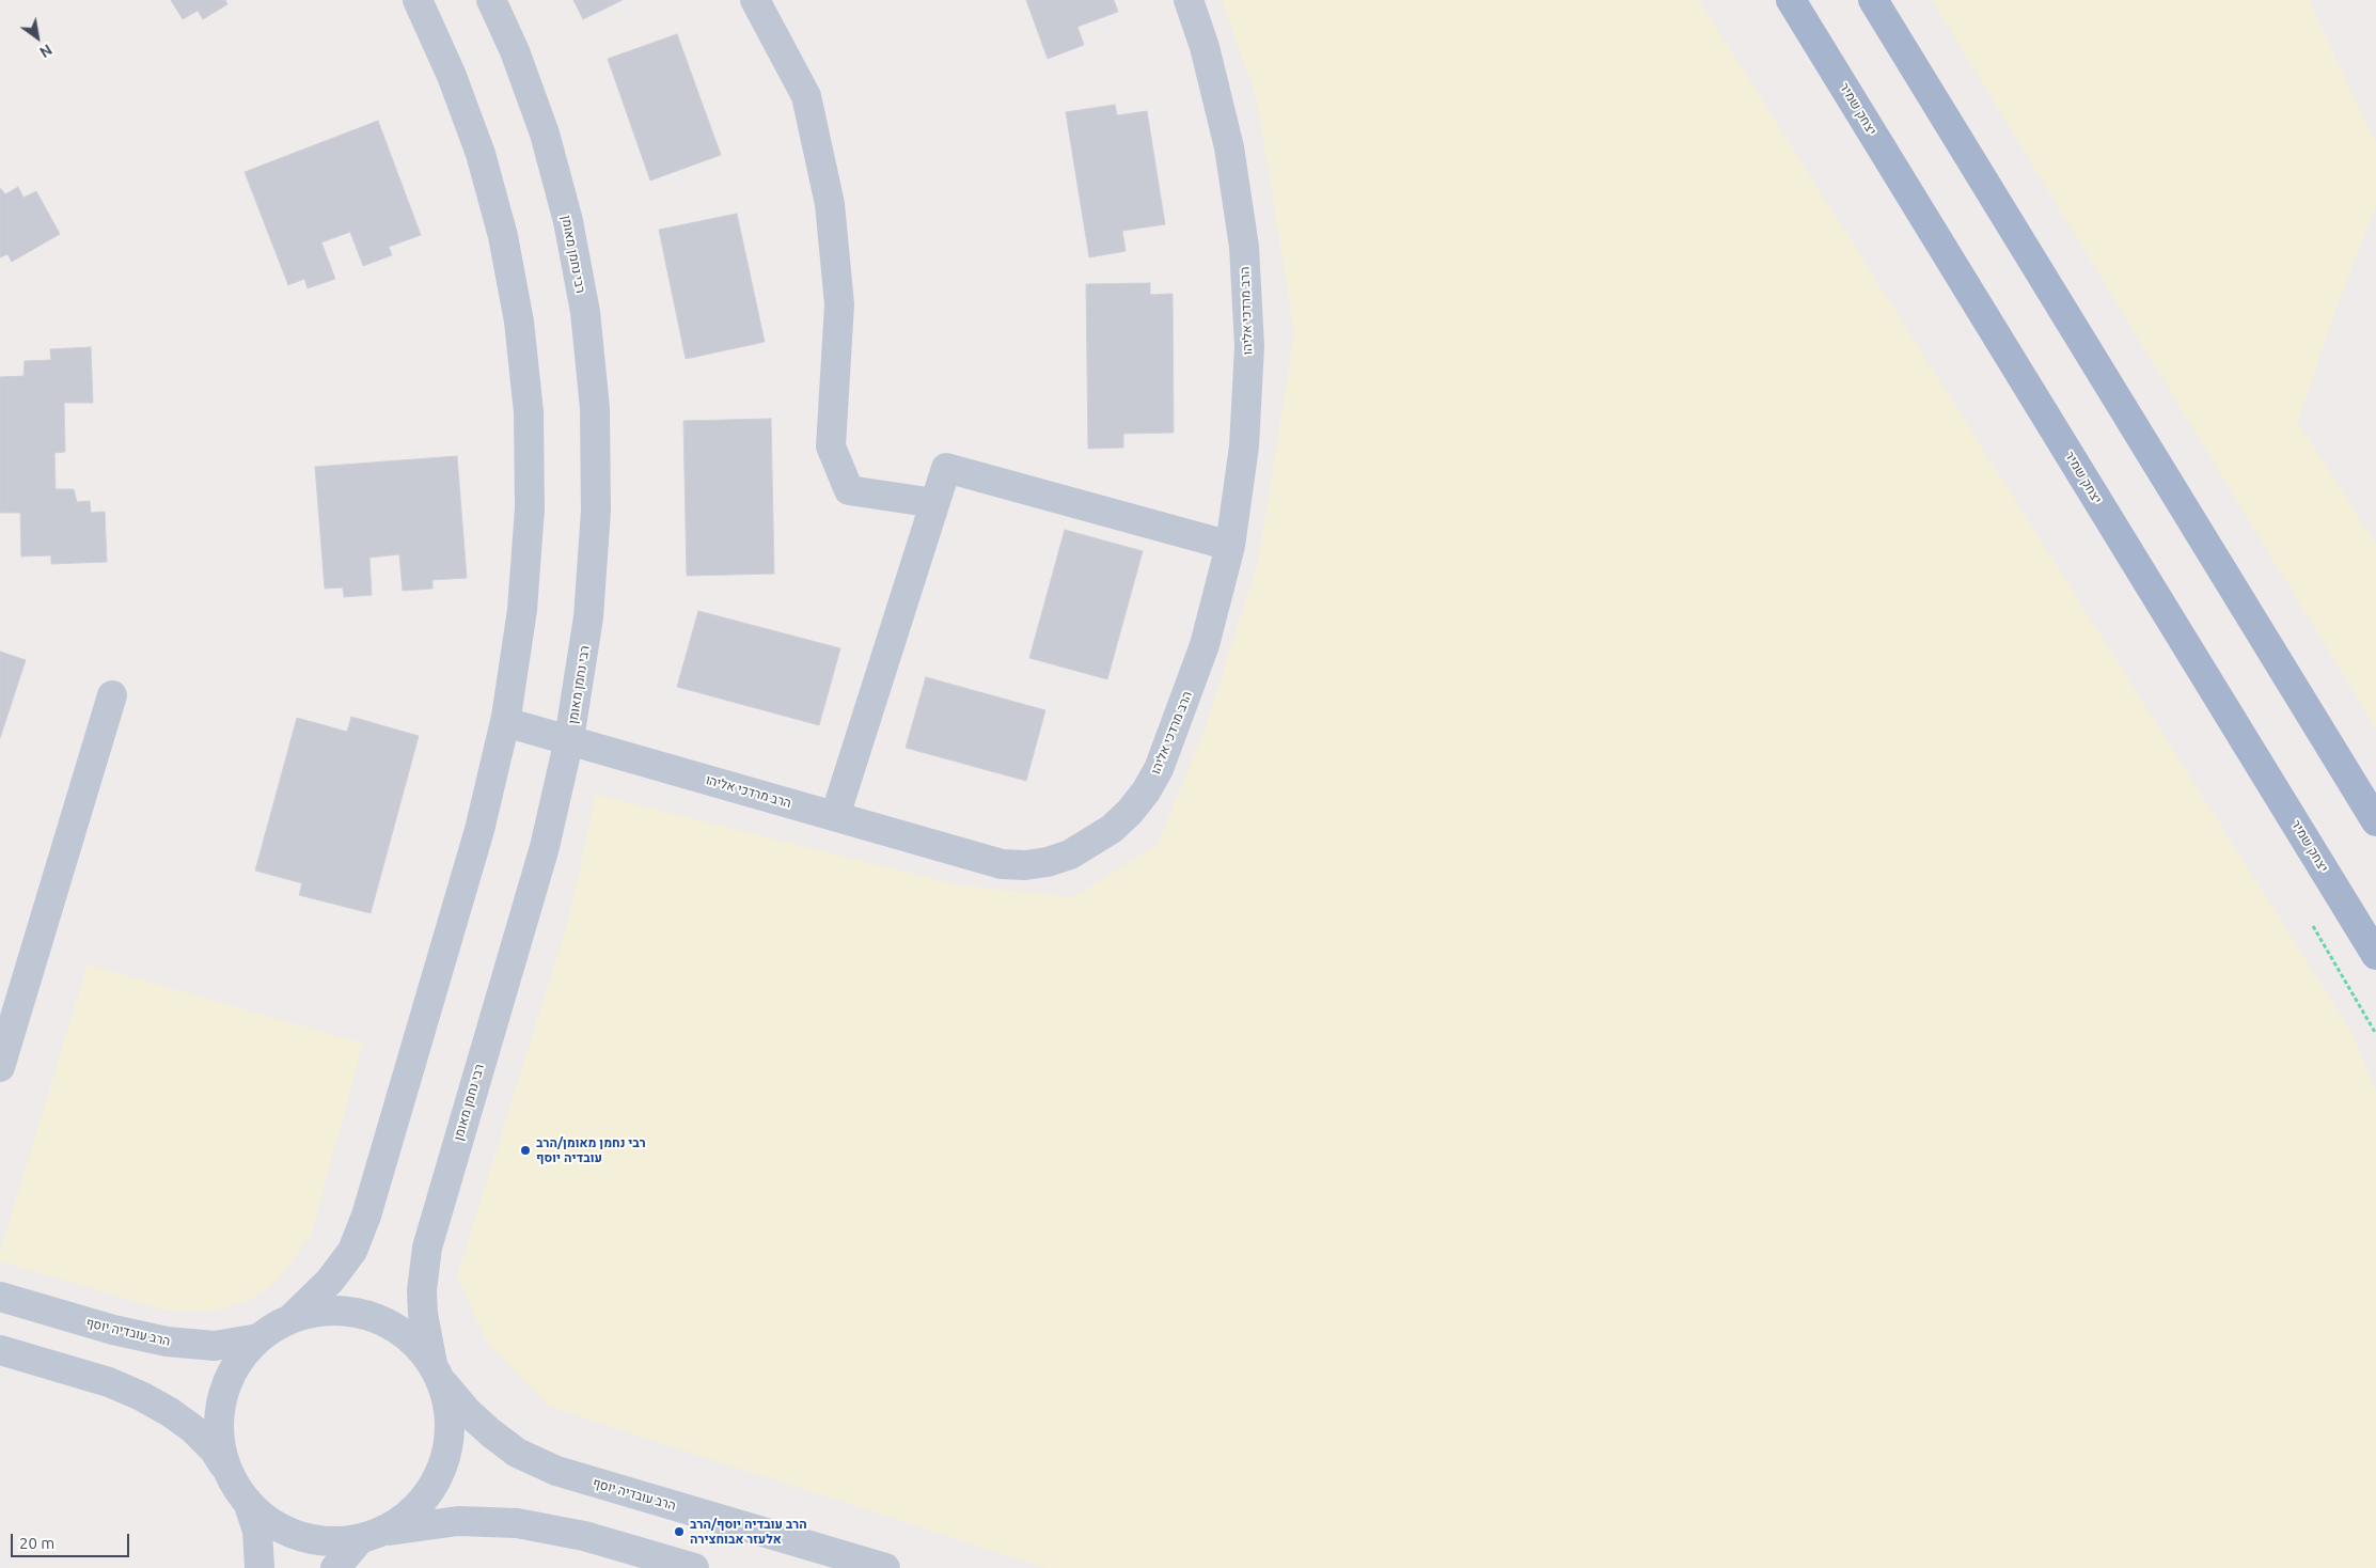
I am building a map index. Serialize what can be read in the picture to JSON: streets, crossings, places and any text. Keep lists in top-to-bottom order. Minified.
{"streets":{"main road":["יצחק שמיר"],"street":["רבי נחמן מאומן","הרב מרדכי אליהו","הרב עובדיה יוסף"]},"crossings":[["רבי נחמן מאומן","הרב מרדכי אליהו"],["רבי נחמן מאומן","הרב עובדיה יוסף"]],"places":["רבי נחמן מאומן/הרב עובדיה יוסף","הרב עובדיה יוסף/הרב אלעזר אבוחצירה"],"scale_bar":"20 m","north":"bottom right"}
